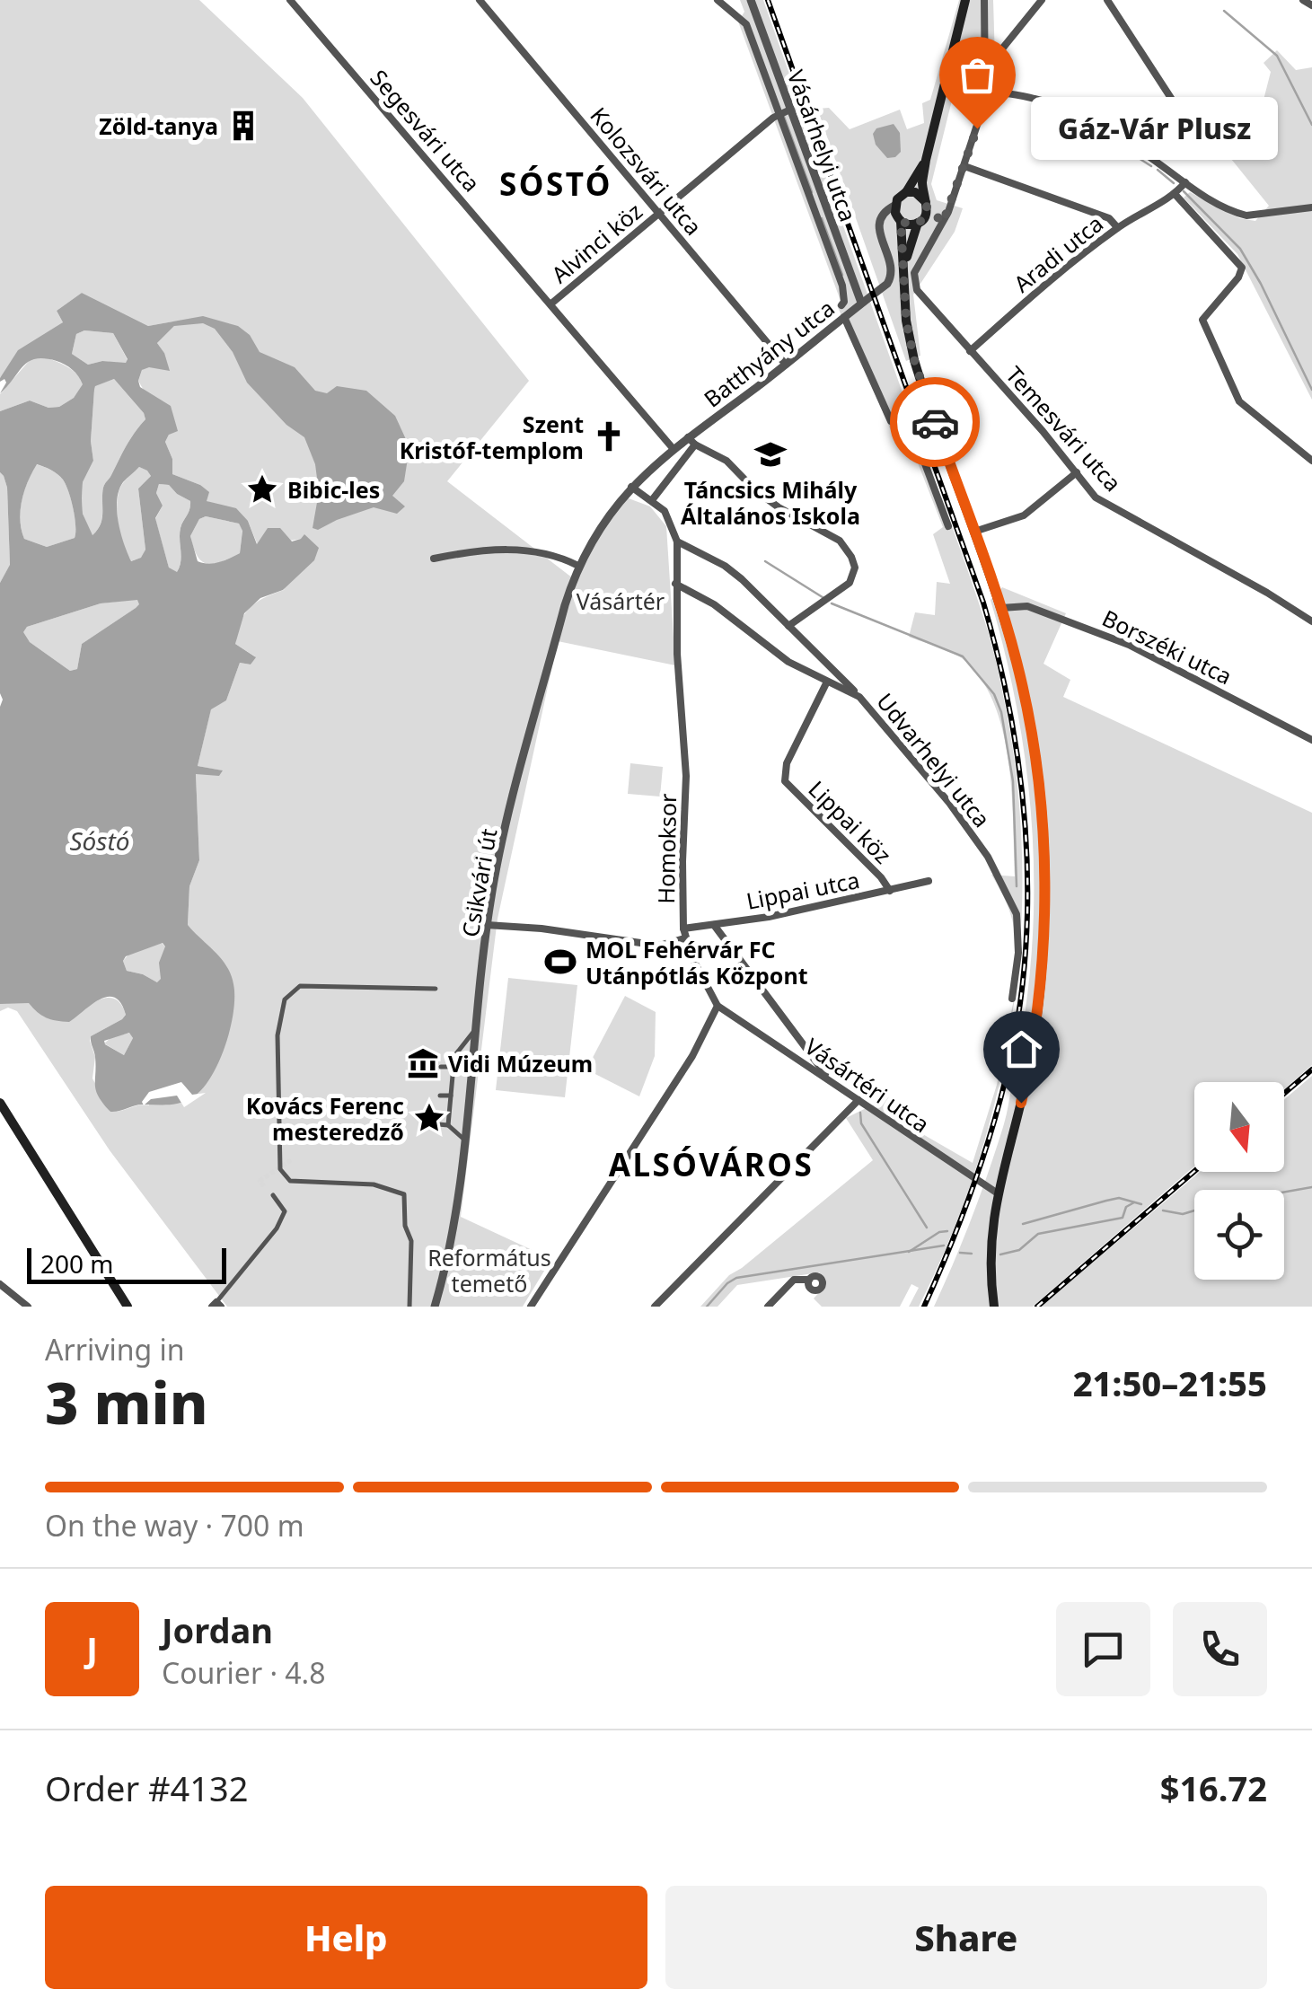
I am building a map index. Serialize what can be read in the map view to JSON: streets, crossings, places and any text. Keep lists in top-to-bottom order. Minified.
{"streets":{"street":["Segesvári utca","Vásárhelyi utca","Kolozsvári utca","Alvinci köz","Aradi utca","Batthyány utca","Temesvári utca","Borszéki utca","Udvarhelyi utca","Lippai köz","Homoksor","Csikvári út","Lippai utca","Vásártéri utca"]},"crossings":[["Segesvári utca","Alvinci köz"],["Segesvári utca","Batthyány utca"],["Vásárhelyi utca","Alvinci köz"],["Vásárhelyi utca","Batthyány utca"],["Kolozsvári utca","Alvinci köz"],["Kolozsvári utca","Batthyány utca"],["Aradi utca","Temesvári utca"],["Batthyány utca","Csikvári út"],["Udvarhelyi utca","Lippai köz"],["Udvarhelyi utca","Homoksor"],["Lippai köz","Lippai utca"],["Homoksor","Lippai utca"],["Homoksor","Vásártéri utca"]],"districts":["SÓSTÓ","ALSÓVÁROS"],"water":["Sóstó"],"parks":["Vásártér","Református temető"],"places":{"building":["Zöld-tanya"],"other":["Gáz-Vár Plusz"],"church":["Szent Kristóf-templom"],"school or university":["Táncsics Mihály Általános Iskola"],"place":["Bibic-les","Kovács Ferenc mesteredző"],"sports":["MOL Fehérvár FC Utánpótlás Központ"],"museum":["Vidi Múzeum"]},"scale_bar":"200 m","north":"bottom","page":{"bubble":"Gáz-Vár Plusz","scale":"200 m","heading":["3 min","Arriving in","21:50–21:55"],"panel":["Jordan","Courier · 4.8","Order #4132","$16.72"],"bar":"On the way · 700 m","round":"J","buttons":["Help","Share"]}}
